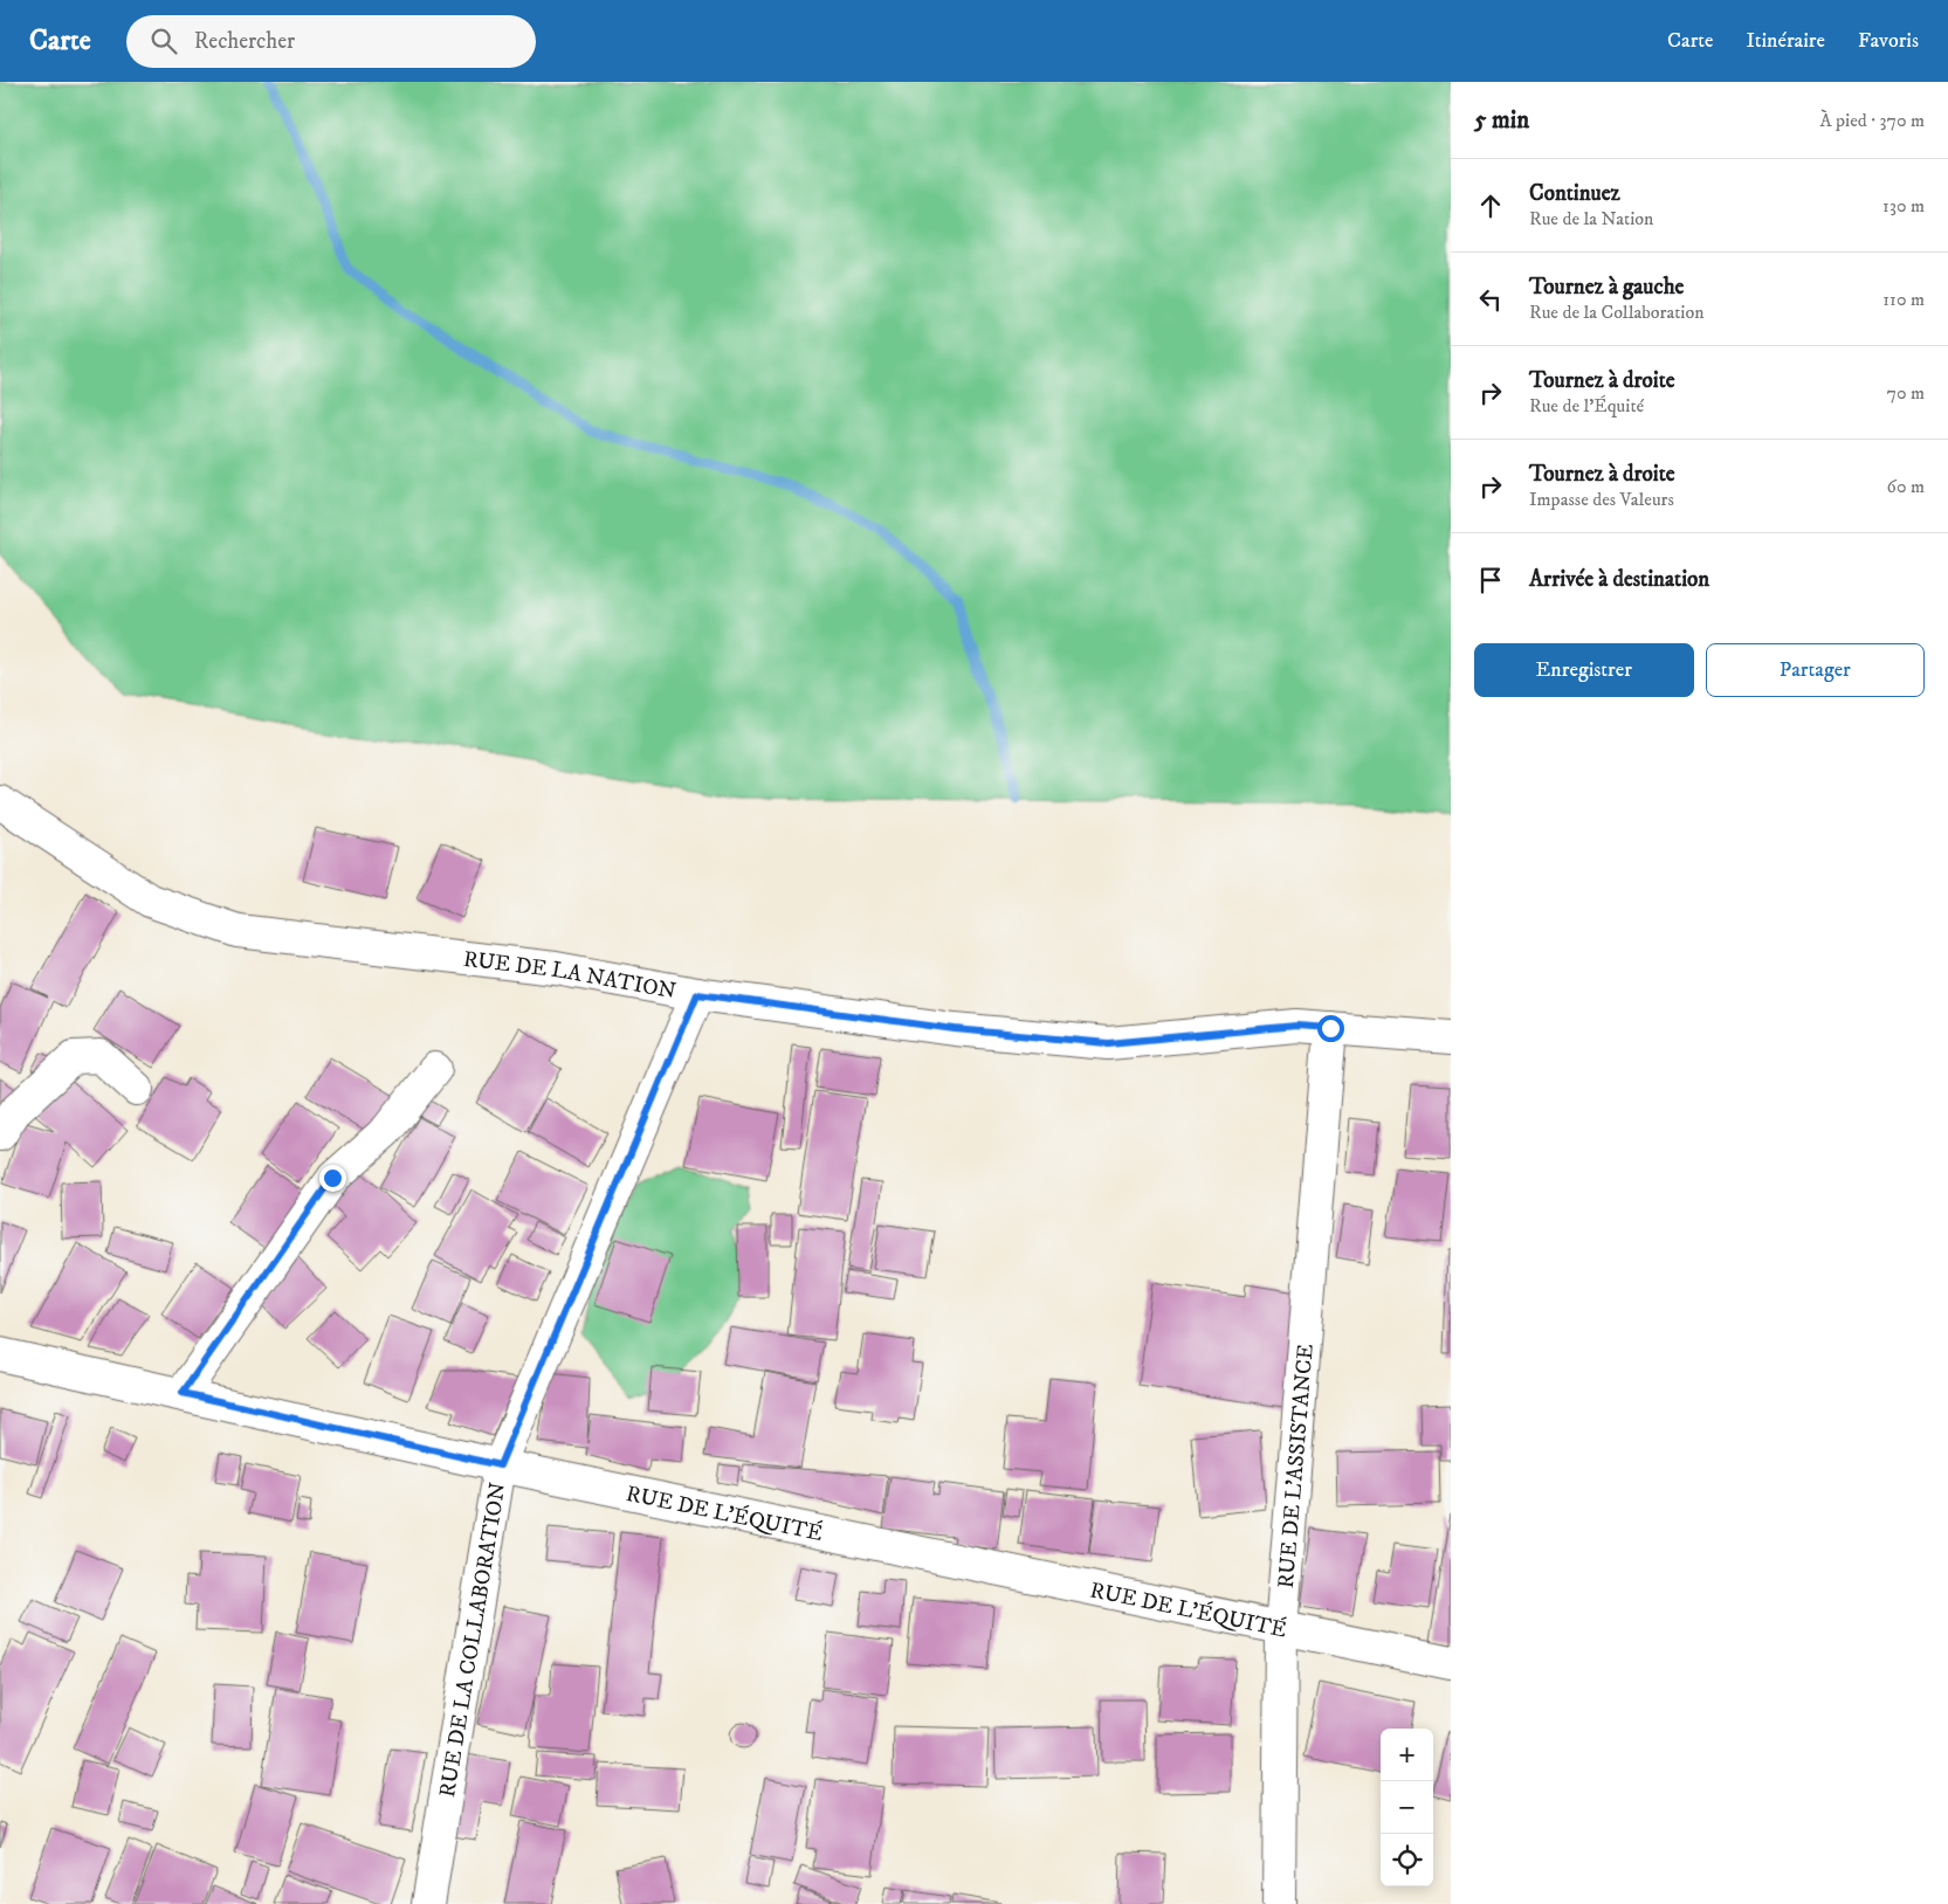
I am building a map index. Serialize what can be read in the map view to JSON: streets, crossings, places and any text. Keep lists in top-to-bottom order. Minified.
{"streets":{"street":["RUE DE LA NATION","RUE DE L'ASSISTANCE","RUE DE L'ÉQUITÉ","RUE DE LA COLLABORATION"]},"crossings":[["RUE DE LA NATION","RUE DE L'ASSISTANCE"],["RUE DE LA NATION","RUE DE LA COLLABORATION"],["RUE DE L'ASSISTANCE","RUE DE L'ÉQUITÉ"],["RUE DE L'ÉQUITÉ","RUE DE LA COLLABORATION"]],"page":{"header":"Carte","search":"Rechercher","nav":["Carte","Itinéraire","Favoris"],"heading":["5 min","À pied · 370 m"],"list":[["Continuez","Rue de la Nation","130 m"],["Tournez à gauche","Rue de la Collaboration","110 m"],["Tournez à droite","Rue de l'Équité","70 m"],["Tournez à droite","Impasse des Valeurs","60 m"],"Arrivée à destination"],"buttons":["Enregistrer","Partager"],"map_buttons":["+","−"]}}
